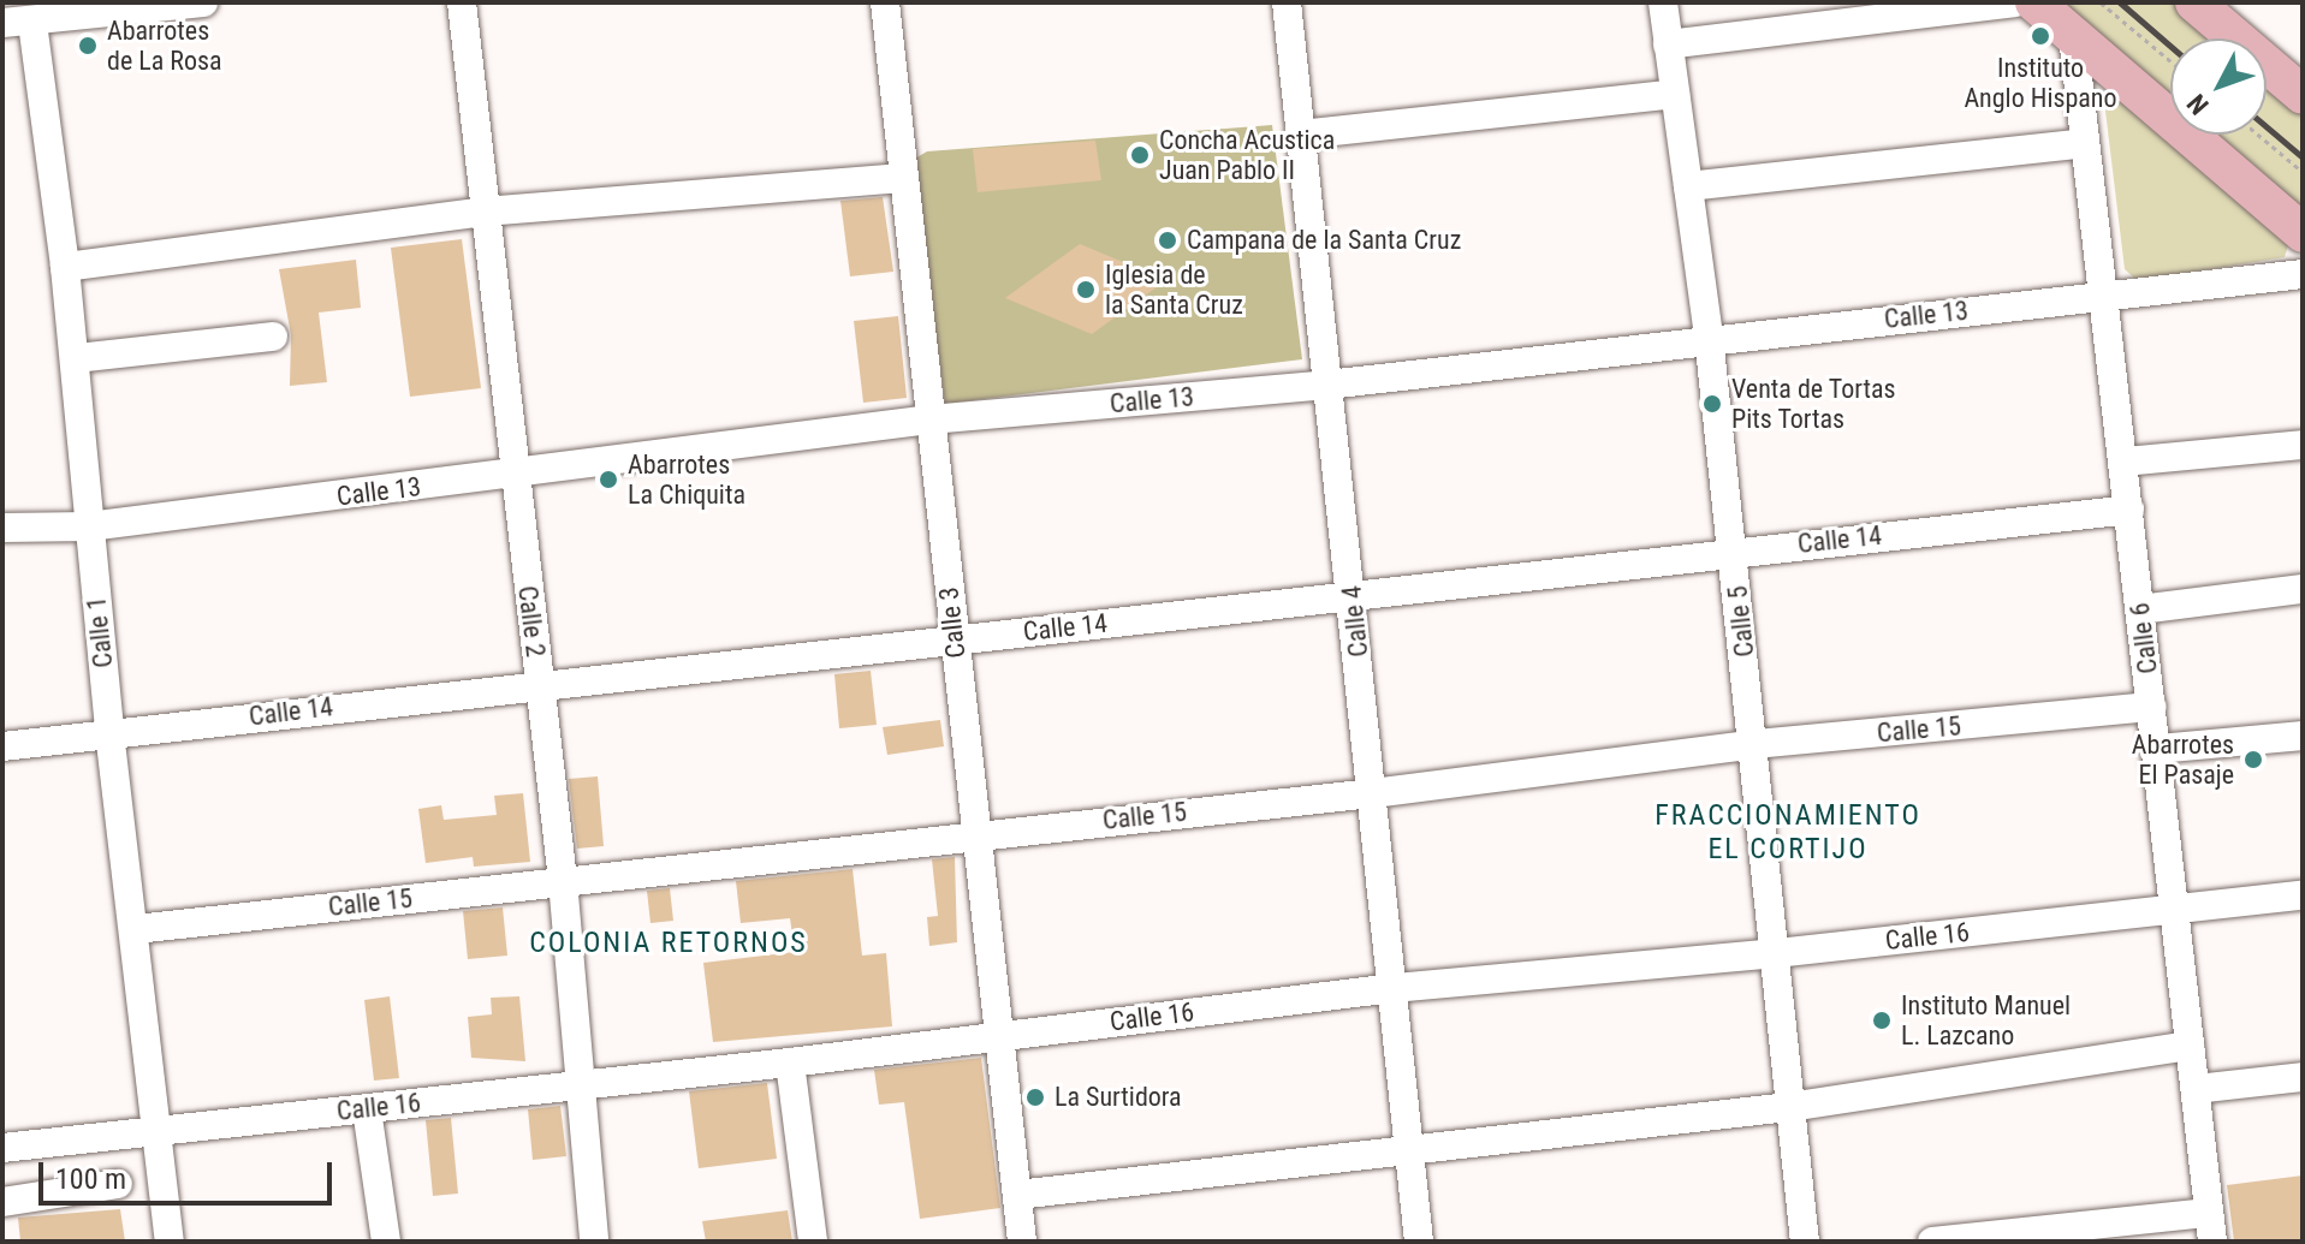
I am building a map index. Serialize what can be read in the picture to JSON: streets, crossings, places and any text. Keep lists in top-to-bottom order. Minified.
{"streets":{"street":["Calle 13","Calle 14","Calle 2","Calle 4","Calle 5","Calle 3","Calle 1","Calle 6","Calle 15","Calle 16"]},"crossings":[["Calle 13","Calle 2"],["Calle 13","Calle 4"],["Calle 13","Calle 5"],["Calle 13","Calle 3"],["Calle 13","Calle 1"],["Calle 13","Calle 6"],["Calle 14","Calle 2"],["Calle 14","Calle 4"],["Calle 14","Calle 5"],["Calle 14","Calle 3"],["Calle 14","Calle 1"],["Calle 14","Calle 6"],["Calle 2","Calle 15"],["Calle 2","Calle 16"],["Calle 4","Calle 15"],["Calle 4","Calle 16"],["Calle 5","Calle 15"],["Calle 5","Calle 16"],["Calle 3","Calle 15"],["Calle 3","Calle 16"],["Calle 1","Calle 15"],["Calle 1","Calle 16"],["Calle 6","Calle 15"],["Calle 6","Calle 16"]],"districts":["FRACCIONAMIENTO EL CORTIJO","COLONIA RETORNOS"],"places":["Instituto Anglo Hispano","Abarrotes de La Rosa","Concha Acustica Juan Pablo II","Campana de la Santa Cruz","Iglesia de la Santa Cruz","Venta de Tortas Pits Tortas","Abarrotes La Chiquita","Abarrotes El Pasaje","Instituto Manuel L. Lazcano","La Surtidora"],"scale_bar":"100 m","north":"bottom left"}
